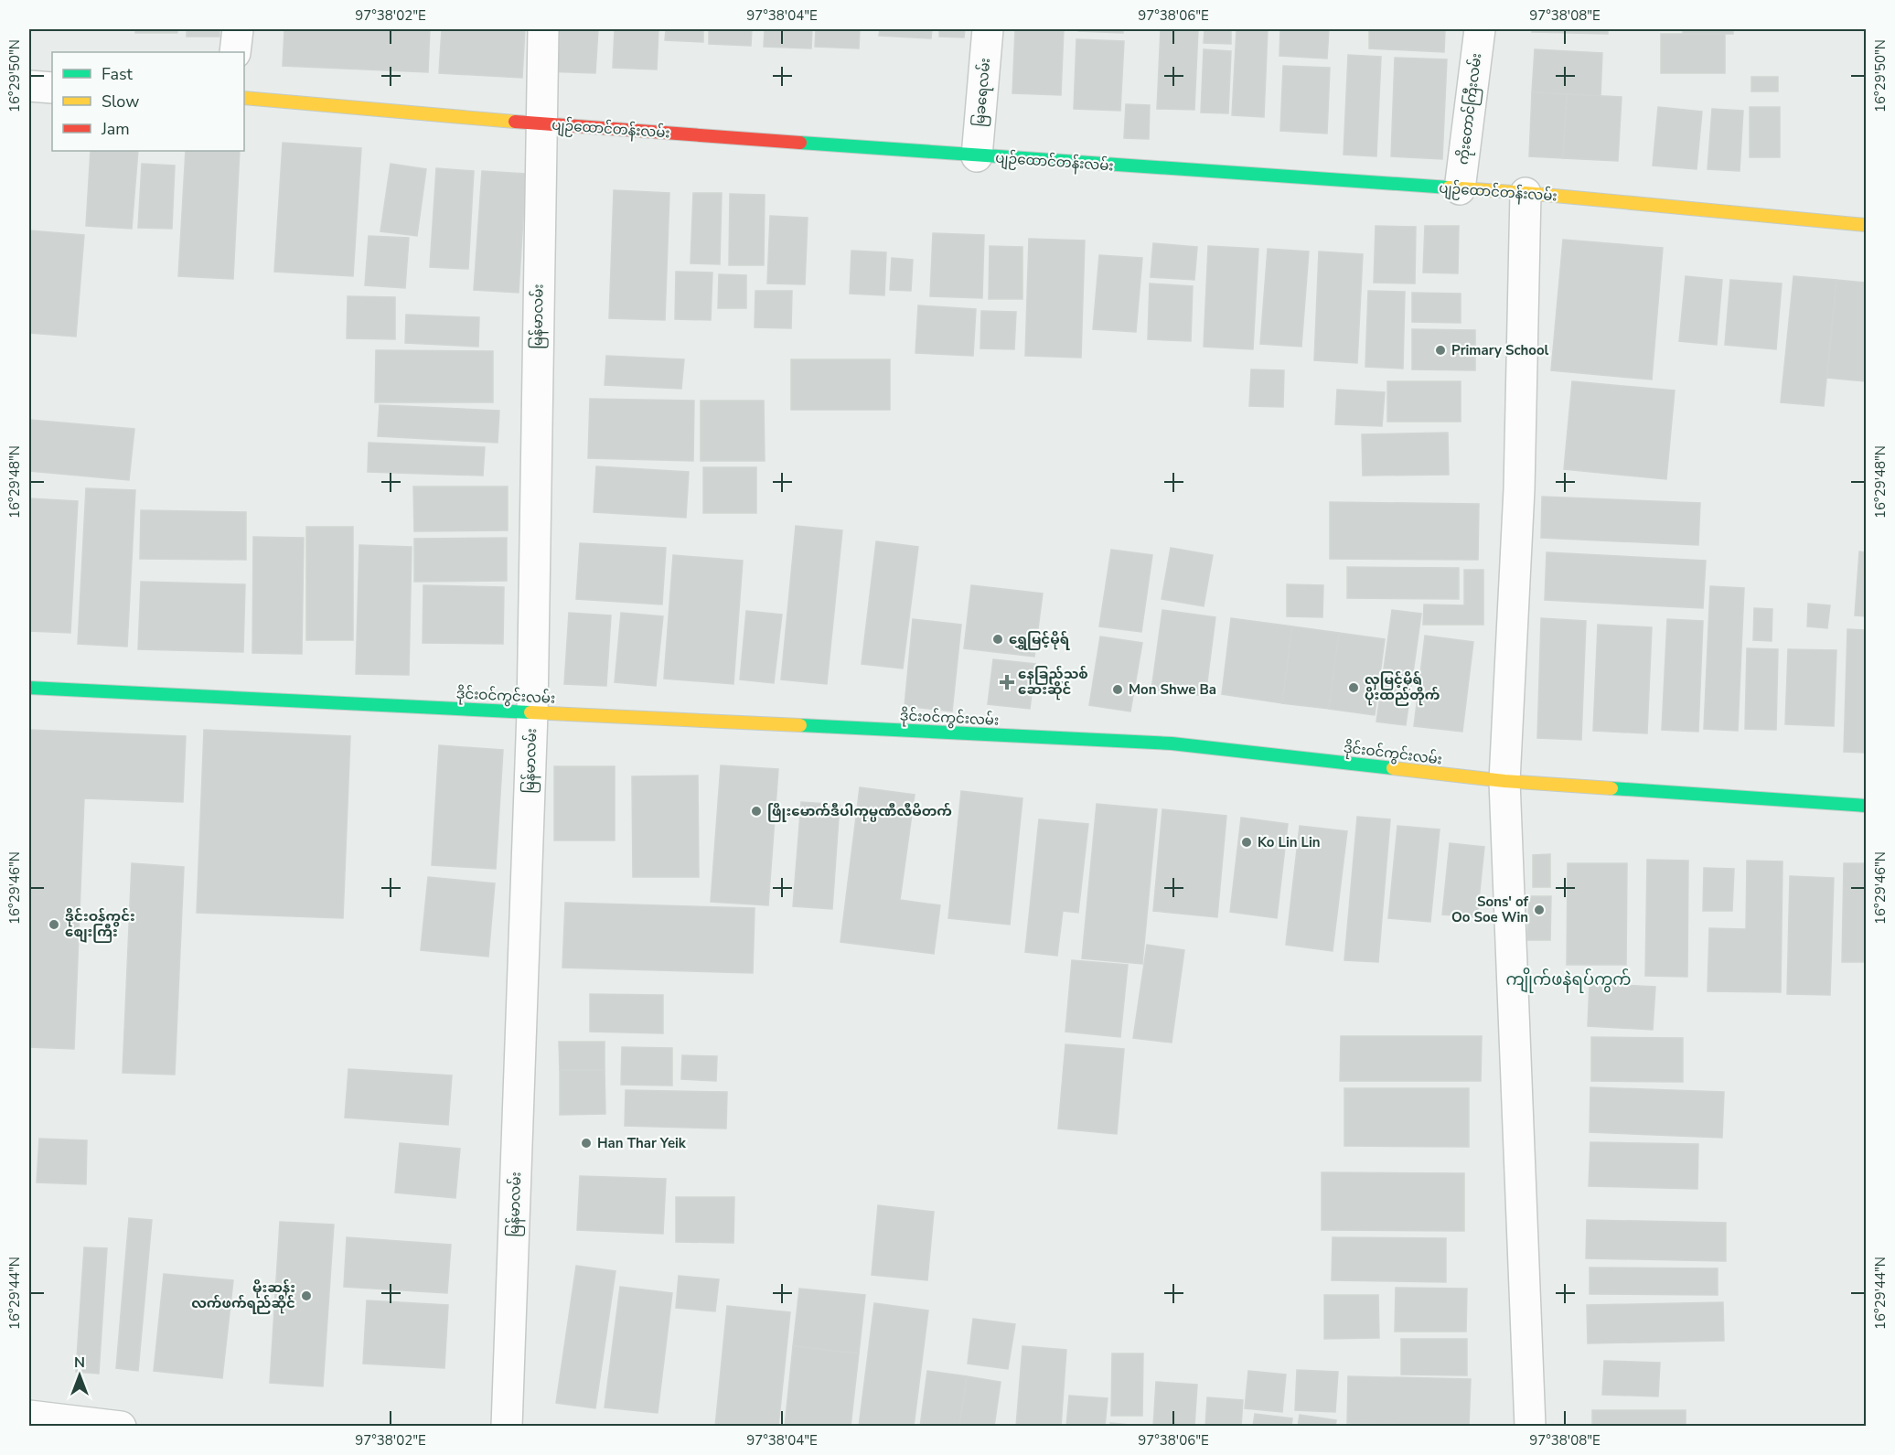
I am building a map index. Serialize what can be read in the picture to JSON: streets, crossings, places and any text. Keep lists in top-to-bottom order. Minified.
{"streets":{"street":["မြခရေလမ်း","ကိုးတောင်ကြီးလမ်း","ပျဉ်ထောင်တန်းလမ်း","မြန်မာလမ်း","ဒိုင်းဝင်ကွင်းလမ်း"]},"crossings":[["မြခရေလမ်း","ပျဉ်ထောင်တန်းလမ်း"],["ကိုးတောင်ကြီးလမ်း","ပျဉ်ထောင်တန်းလမ်း"],["ပျဉ်ထောင်တန်းလမ်း","မြန်မာလမ်း"],["မြန်မာလမ်း","ဒိုင်းဝင်ကွင်းလမ်း"]],"districts":["ကျိုက်ဖနဲရပ်ကွက်"],"places":{"other":["Primary School","ရွှေမြင့်မိုရ်","လှမြင့်မိုရ် ပိုးထည်တိုက်","Mon Shwe Ba","ဖြိုးမောက်ဒီပါကုမ္ပဏီလီမိတက်","Ko Lin Lin","Sons' of Oo Soe Win","ဒိုင်းဝန်ကွင်း စျေးကြီး","Han Thar Yeik","မိုးဆန်း လက်ဖက်ရည်ဆိုင်"],"health":["နေခြည်သစ် ဆေးဆိုင်"]},"legend":["Fast","Slow","Jam"],"north":"top","coordinates":["97°38'02\"E","97°38'04\"E","97°38'06\"E","97°38'08\"E","16°29'50\"N","16°29'48\"N","16°29'46\"N","16°29'44\"N"]}
